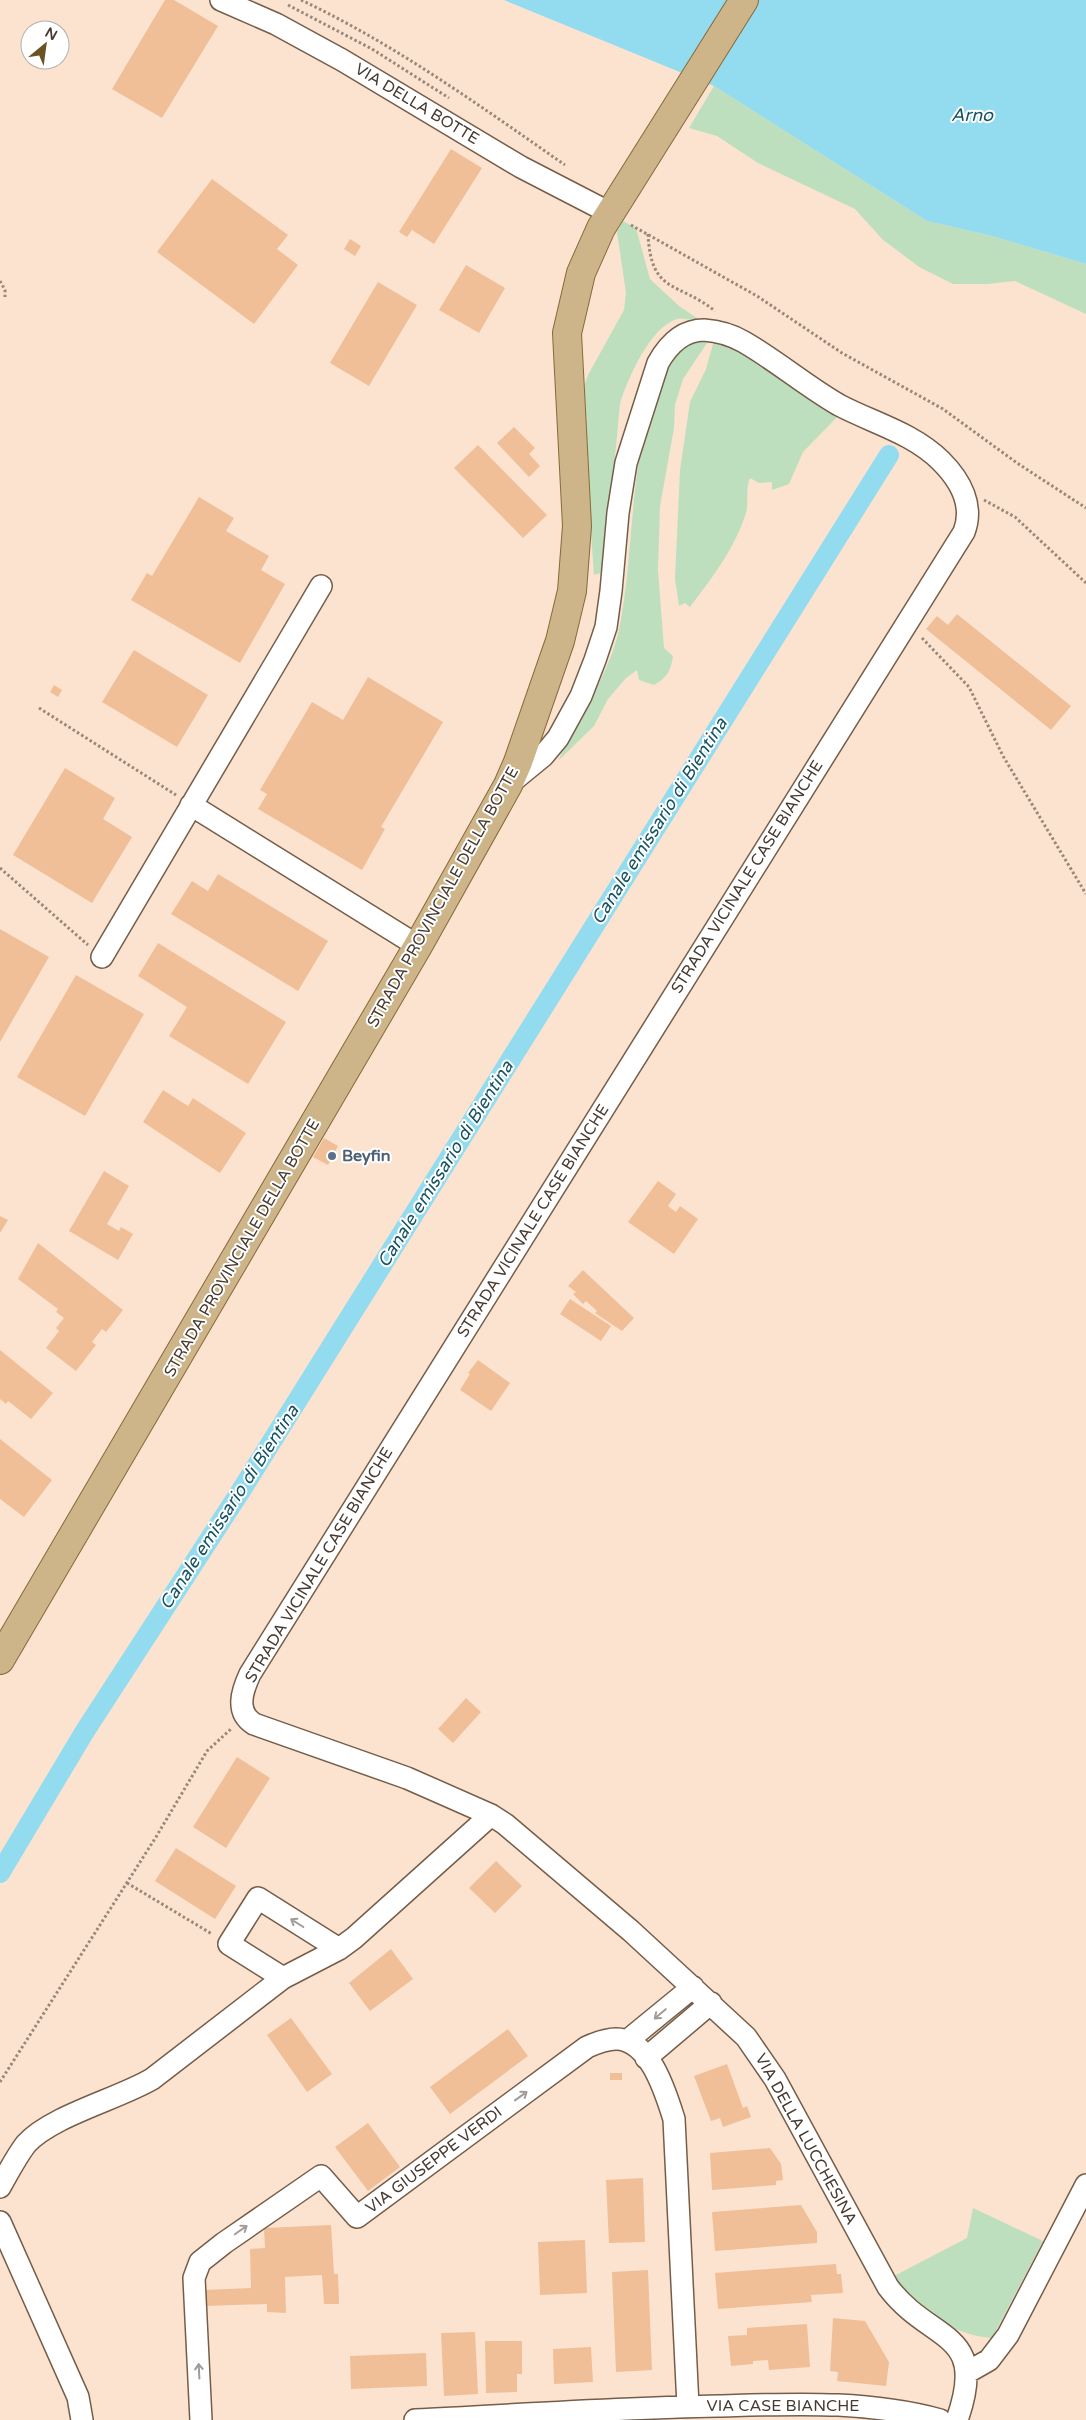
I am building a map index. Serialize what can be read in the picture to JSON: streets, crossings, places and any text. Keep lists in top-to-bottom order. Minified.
{"streets":{"main road":["STRADA PROVINCIALE DELLA BOTTE"],"street":["VIA DELLA BOTTE","STRADA VICINALE CASE BIANCHE","VIA DELLA LUCCHESINA","VIA GIUSEPPE VERDI","VIA CASE BIANCHE"]},"crossings":[["VIA DELLA BOTTE","STRADA PROVINCIALE DELLA BOTTE"]],"water":["Arno","Canale emissario di Bientina"],"places":["Beyfin"],"north":"top right"}
